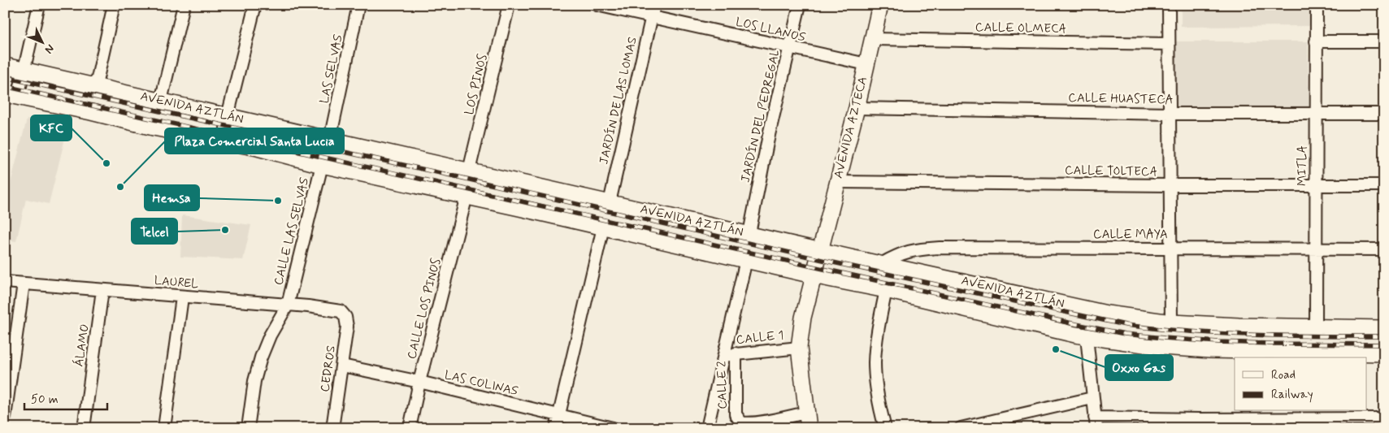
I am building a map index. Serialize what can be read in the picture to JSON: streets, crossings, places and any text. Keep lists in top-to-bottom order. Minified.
{"streets":{"main road":["AVENIDA AZTLÁN","AVENIDA AZTECA"],"street":["CALLE OLMECA","LOS LLANOS","LAS SELVAS","LOS PINOS","CALLE HUASTECA","JARDÍN DE LAS LOMAS","JARDÍN DEL PEDREGAL","MITLA","CALLE TOLTECA","CALLE LAS SELVAS","CALLE MAYA","LAUREL","CALLE LOS PINOS","CALLE 1","ÁLAMO","CEDROS","LAS COLINAS","CALLE 2"]},"crossings":[["CALLE OLMECA","AVENIDA AZTECA"],["LOS LLANOS","JARDÍN DE LAS LOMAS"],["LOS LLANOS","JARDÍN DEL PEDREGAL"],["LOS LLANOS","AVENIDA AZTECA"],["LAS SELVAS","AVENIDA AZTLÁN"],["LOS PINOS","AVENIDA AZTLÁN"],["CALLE HUASTECA","AVENIDA AZTECA"],["CALLE HUASTECA","MITLA"],["JARDÍN DE LAS LOMAS","AVENIDA AZTLÁN"],["AVENIDA AZTLÁN","JARDÍN DEL PEDREGAL"],["AVENIDA AZTLÁN","AVENIDA AZTECA"],["AVENIDA AZTLÁN","MITLA"],["AVENIDA AZTLÁN","CALLE LAS SELVAS"],["AVENIDA AZTLÁN","CALLE MAYA"],["AVENIDA AZTLÁN","CALLE LOS PINOS"],["AVENIDA AZTECA","CALLE TOLTECA"],["AVENIDA AZTECA","CALLE 1"],["AVENIDA AZTECA","CALLE 2"],["MITLA","CALLE TOLTECA"],["MITLA","CALLE MAYA"],["CALLE LAS SELVAS","LAUREL"],["LAUREL","ÁLAMO"],["LAUREL","CEDROS"],["CALLE LOS PINOS","LAS COLINAS"],["CALLE 1","CALLE 2"],["CEDROS","LAS COLINAS"]],"places":["KFC","Plaza Comercial Santa Lucia","Hemsa","Telcel","Oxxo Gas"],"legend":["Road","Railway"],"scale_bar":"50 m","north":"bottom right"}
